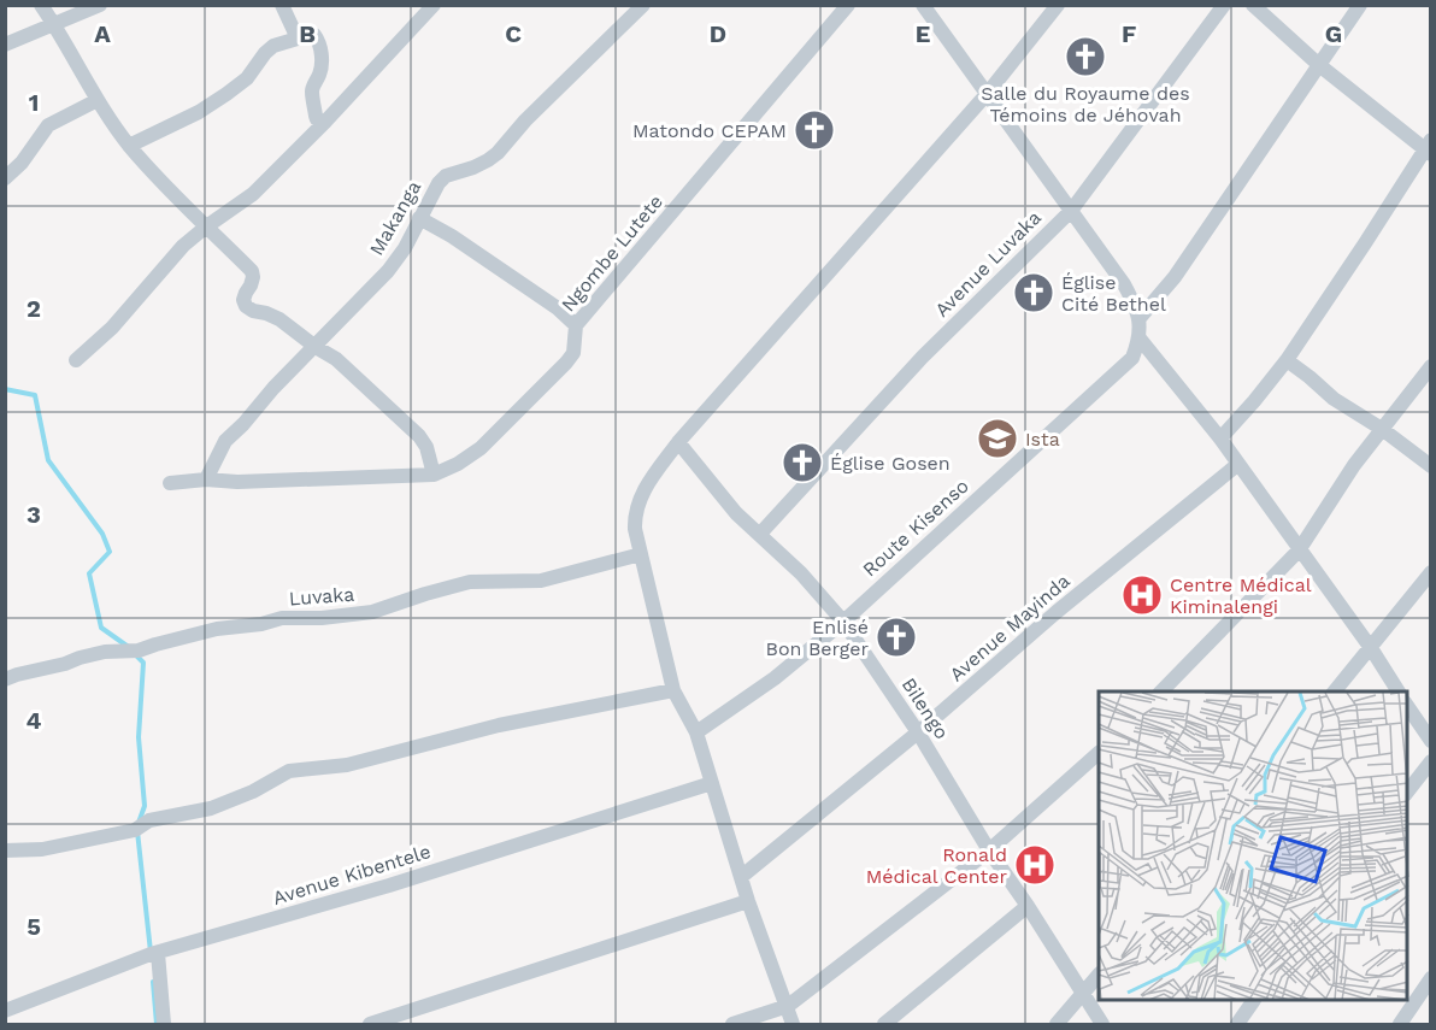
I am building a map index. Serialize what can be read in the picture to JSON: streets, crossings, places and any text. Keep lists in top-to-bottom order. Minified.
{"streets":{"street":["Makanga","Ngombe Lutete","Avenue Luvaka","Route Kisenso","Luvaka","Avenue Mayinda","Bilengo","Avenue Kibentele"]},"crossings":[["Makanga","Ngombe Lutete"],["Avenue Luvaka","Bilengo"],["Route Kisenso","Bilengo"],["Avenue Mayinda","Bilengo"]],"places":{"church":["Salle du Royaume des Témoins de Jéhovah","Matondo CEPAM","Église Cité Bethel","Église Gosen","Enlisé Bon Berger"],"school or university":["Ista"],"hospital":["Centre Médical Kiminalengi","Ronald Médical Center"]},"grid":{"columns":["A","B","C","D","E","F","G"],"rows":["1","2","3","4","5"]}}
